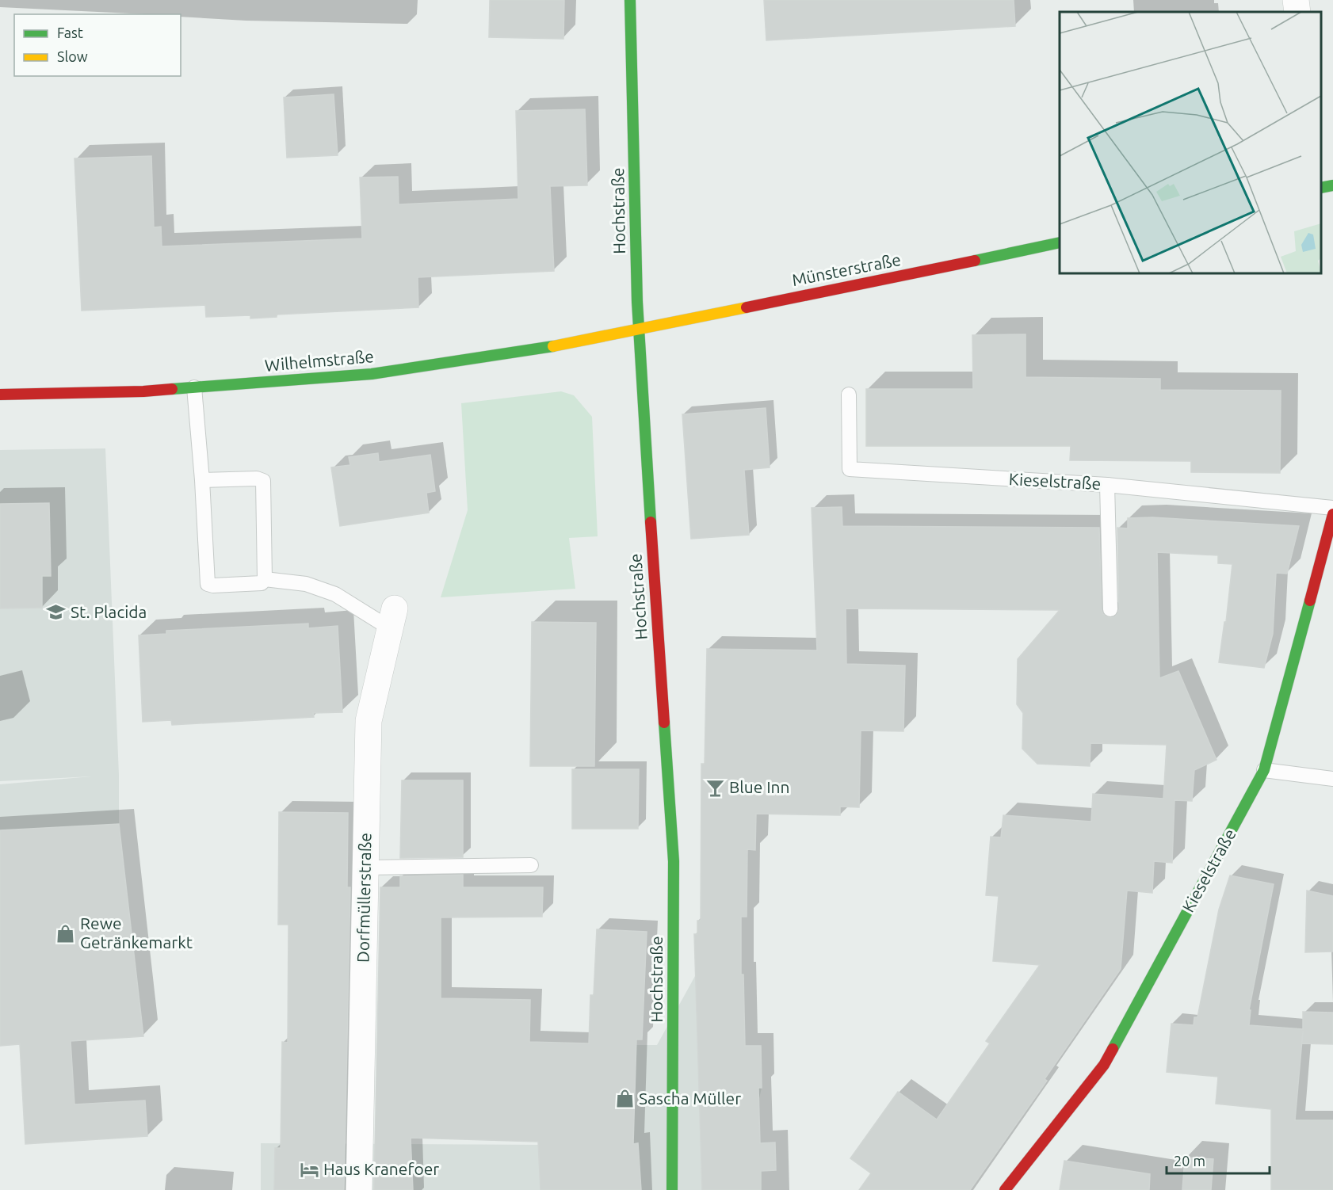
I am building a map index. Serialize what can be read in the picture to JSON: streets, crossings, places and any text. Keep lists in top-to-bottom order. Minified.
{"streets":{"street":["Hochstraße","Münsterstraße","Wilhelmstraße","Kieselstraße","Dorfmüllerstraße"]},"crossings":[["Hochstraße","Münsterstraße"],["Hochstraße","Wilhelmstraße"],["Münsterstraße","Wilhelmstraße"]],"places":{"school or university":["St. Placida"],"bar":["Blue Inn"],"shop":["Rewe Getränkemarkt","Sascha Müller"],"hotel":["Haus Kranefoer"]},"legend":["Fast","Slow"],"scale_bar":"20 m"}
